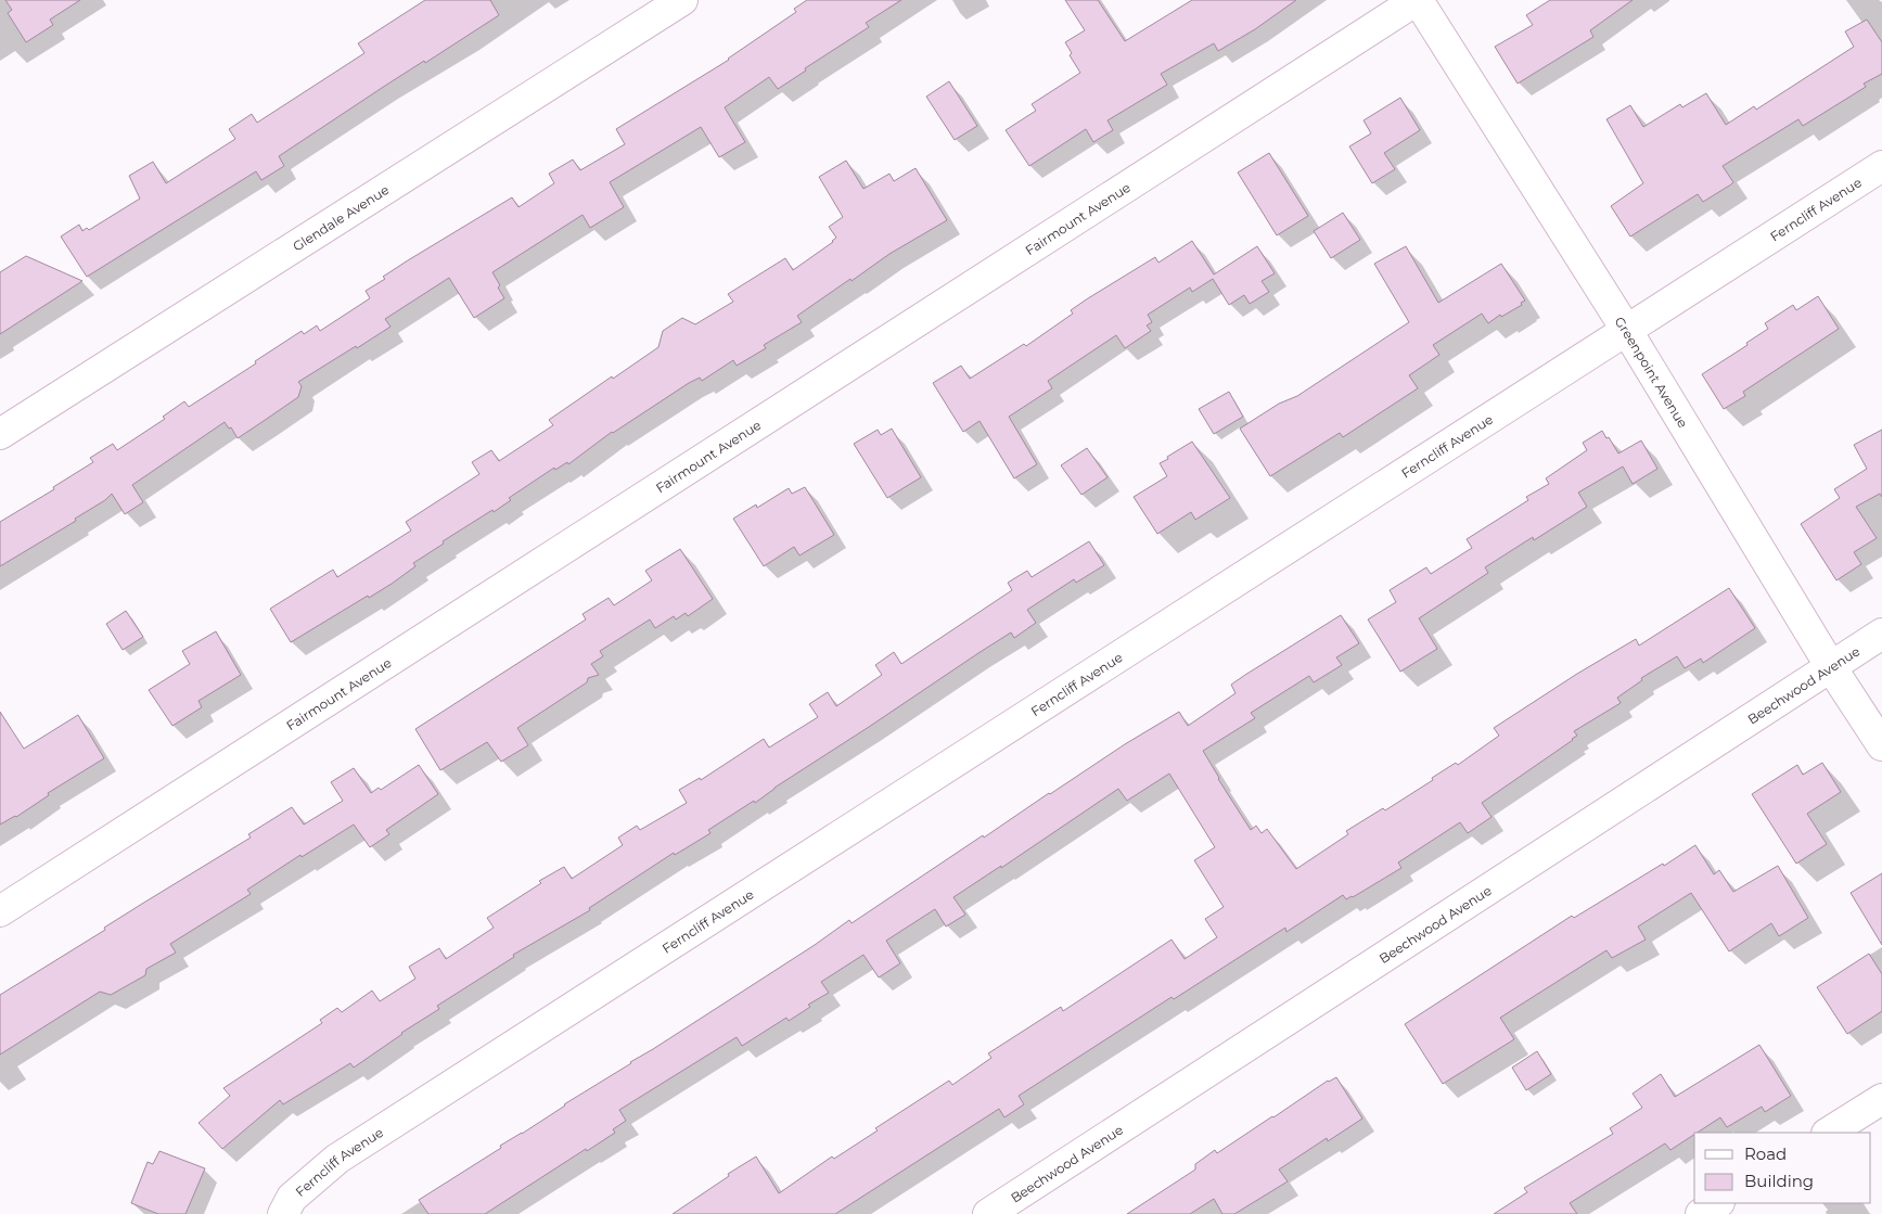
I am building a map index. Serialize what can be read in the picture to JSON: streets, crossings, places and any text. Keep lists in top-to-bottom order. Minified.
{"streets":{"street":["Ferncliff Avenue","Glendale Avenue","Fairmount Avenue","Greenpoint Avenue","Beechwood Avenue"]},"crossings":[["Ferncliff Avenue","Greenpoint Avenue"],["Fairmount Avenue","Greenpoint Avenue"],["Greenpoint Avenue","Beechwood Avenue"]],"legend":["Road","Building"]}
